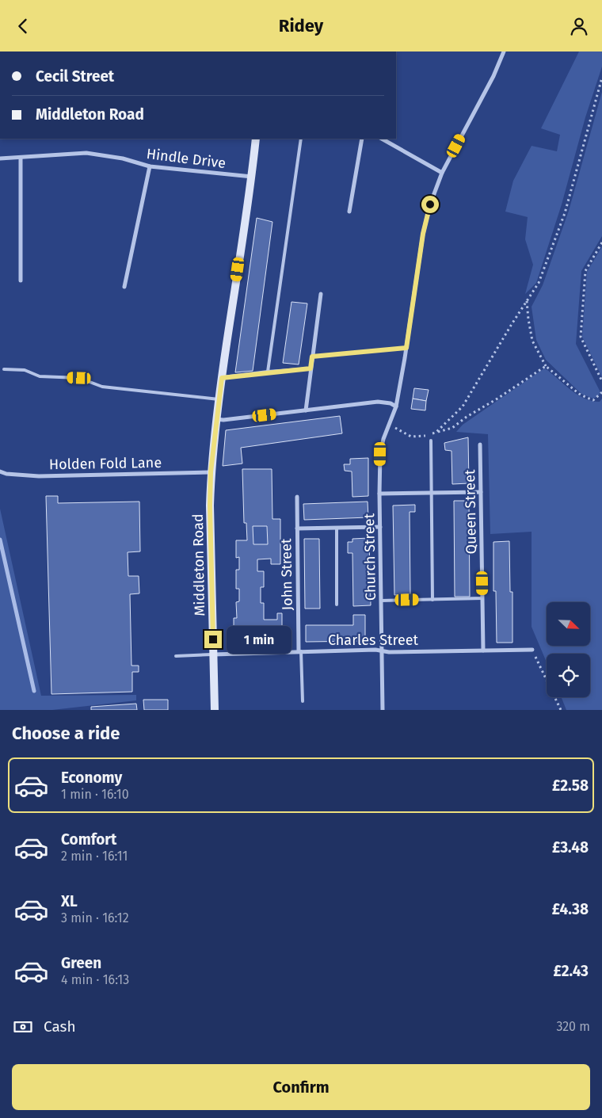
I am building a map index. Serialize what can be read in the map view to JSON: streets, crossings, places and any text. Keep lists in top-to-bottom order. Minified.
{"streets":{"main road":["Middleton Road"],"street":["Hindle Drive","Holden Fold Lane","Queen Street","Church Street","John Street","Charles Street"]},"crossings":[["Hindle Drive","Middleton Road"],["Holden Fold Lane","Middleton Road"],["Queen Street","Charles Street"],["Church Street","Charles Street"],["Middleton Road","Charles Street"],["John Street","Charles Street"]],"north":"bottom right","page":{"header":"Ridey","banner":["Cecil Street","Middleton Road"],"bubble":"1 min","heading":"Choose a ride","list":[{"name":"Economy","note":"1 min · 16:10","value":"£2.58"},{"name":"Comfort","note":"2 min · 16:11","value":"£3.48"},{"name":"XL","note":"3 min · 16:12","value":"£4.38"},{"name":"Green","note":"4 min · 16:13","value":"£2.43"}],"pay":["Cash","320 m"],"buttons":"Confirm"}}
